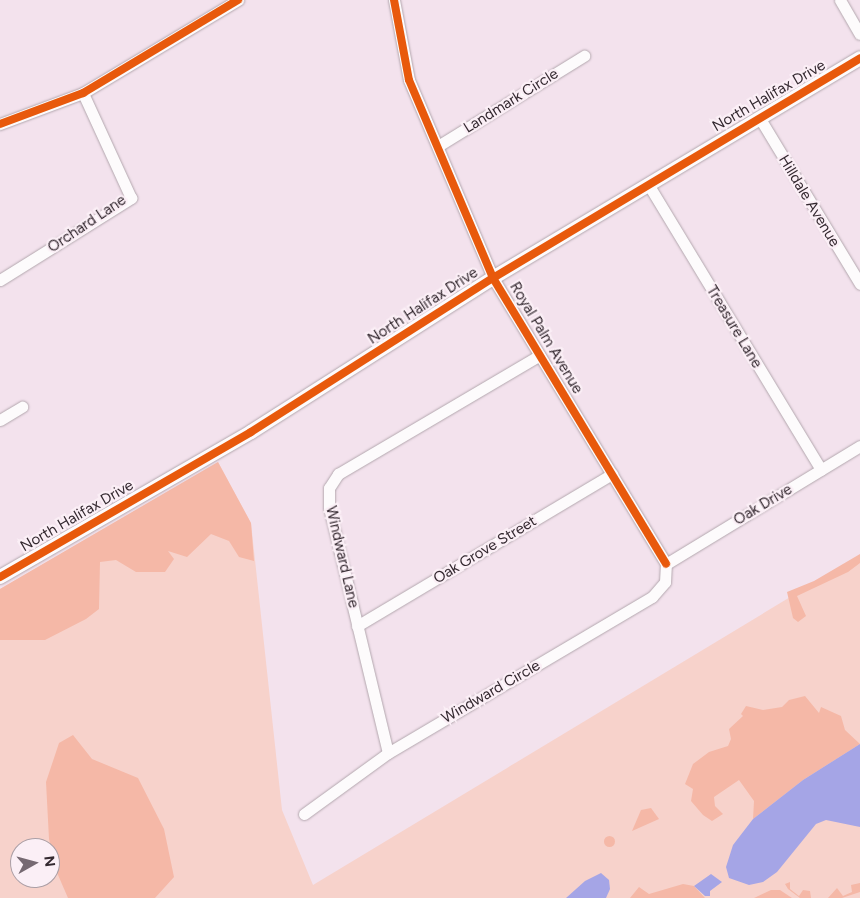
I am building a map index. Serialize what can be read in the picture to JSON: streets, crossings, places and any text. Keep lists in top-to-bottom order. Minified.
{"streets":{"street":["North Halifax Drive","Landmark Circle","Hilldale Avenue","Orchard Lane","Treasure Lane","Royal Palm Avenue","Oak Drive","Oak Grove Street","Windward Lane","Windward Circle"]},"crossings":[["North Halifax Drive","Hilldale Avenue"],["North Halifax Drive","Treasure Lane"],["North Halifax Drive","Royal Palm Avenue"],["Landmark Circle","Royal Palm Avenue"],["Treasure Lane","Oak Drive"],["Royal Palm Avenue","Oak Drive"],["Royal Palm Avenue","Oak Grove Street"],["Royal Palm Avenue","Windward Lane"],["Royal Palm Avenue","Windward Circle"],["Oak Drive","Windward Circle"],["Oak Grove Street","Windward Lane"],["Windward Lane","Windward Circle"]],"north":"right"}
